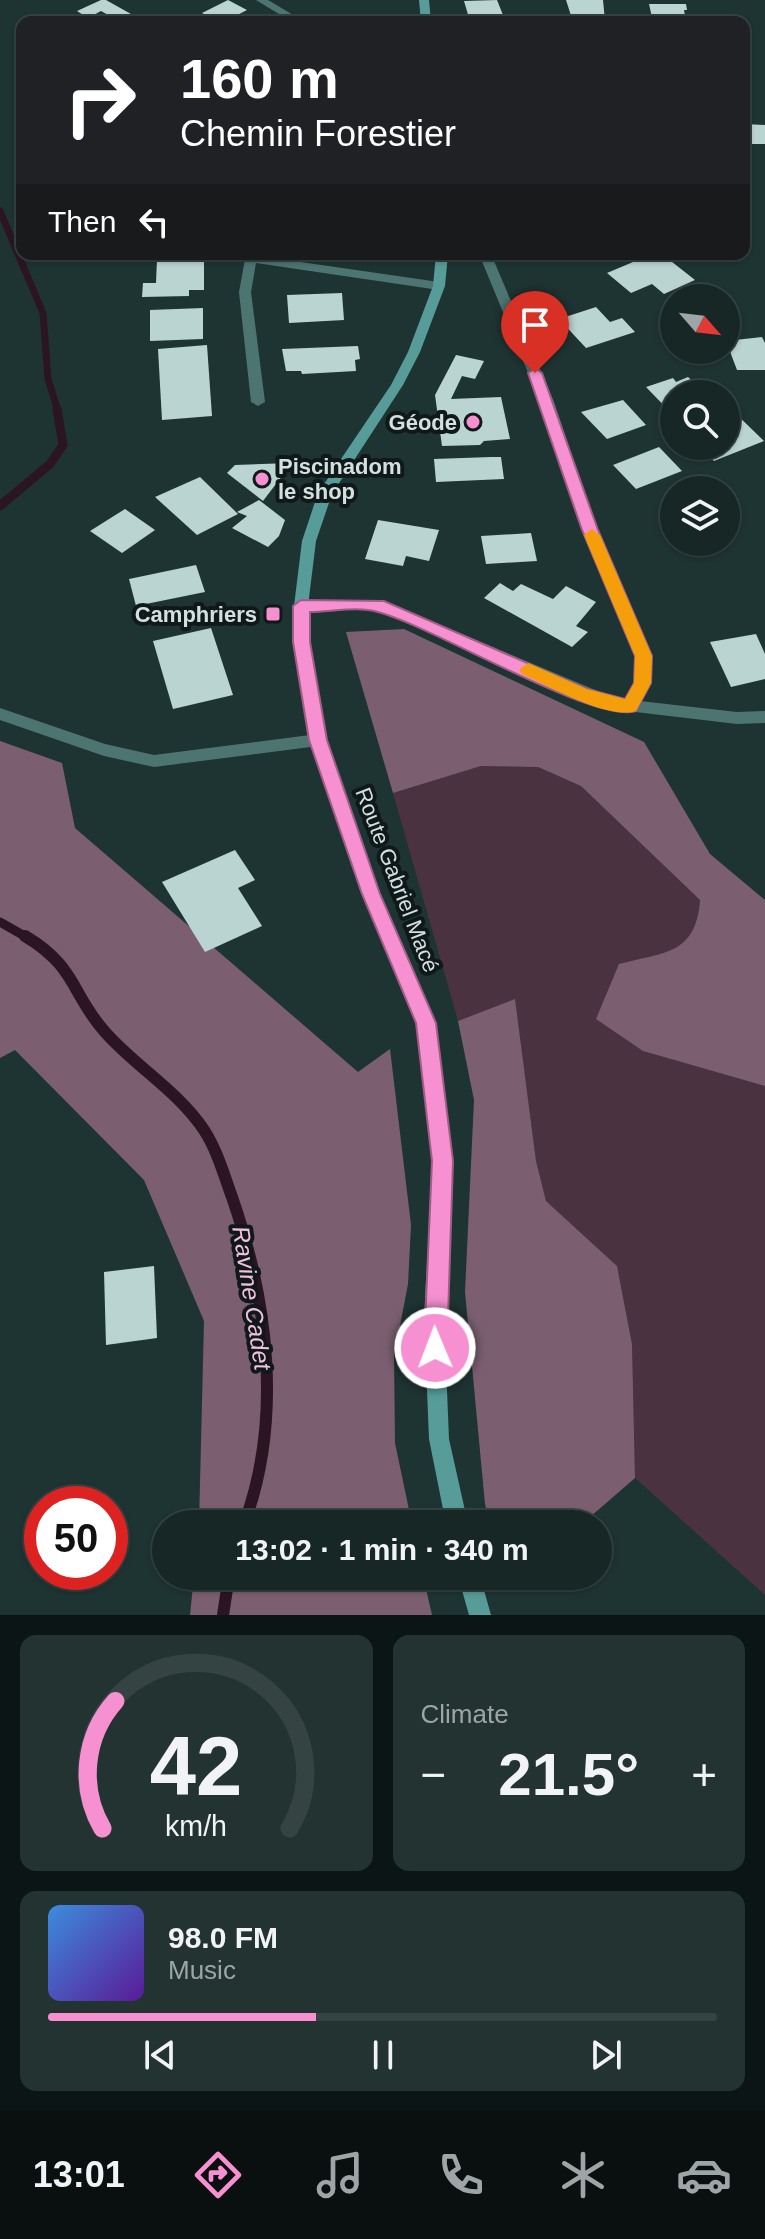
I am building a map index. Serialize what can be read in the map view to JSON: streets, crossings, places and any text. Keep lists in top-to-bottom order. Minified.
{"streets":{"main road":["Route Gabriel Macé"]},"water":["Ravine Cadet"],"places":{"other":["Géode","Piscinadom le shop"],"transit":["Camphriers"]},"north":"bottom right","page":{"turn":["160 m","Chemin Forestier"],"then":"Then","limit":"50","trip":"13:02 · 1 min · 340 m","tile":"Climate","heat":["−","21.5°","+"],"song":["98.0 FM","Music"],"tabs":"13:01","gauge":["42","km/h"]}}
